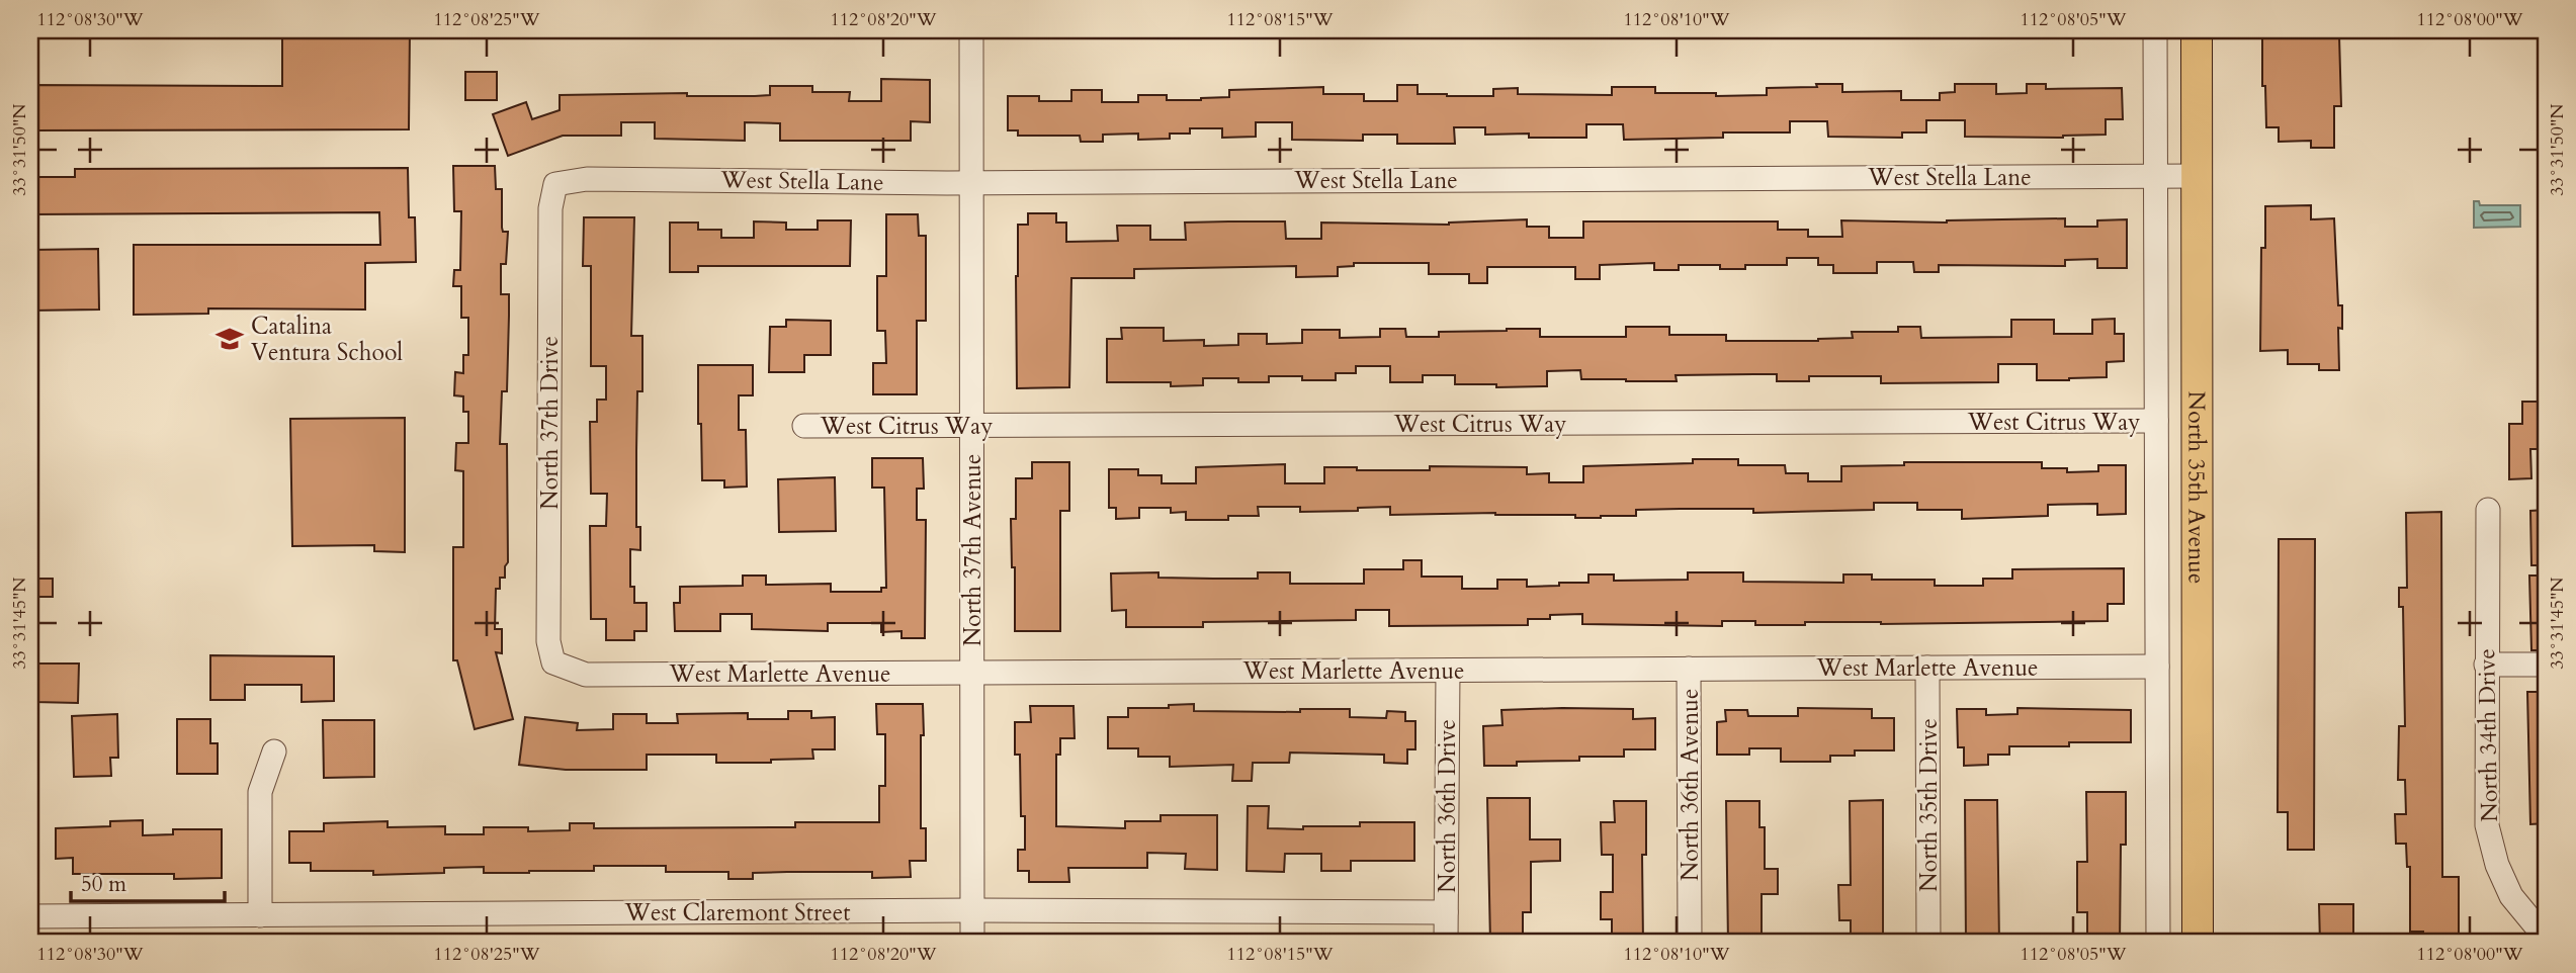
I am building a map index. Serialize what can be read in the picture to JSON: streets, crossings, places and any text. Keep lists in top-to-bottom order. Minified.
{"streets":{"main road":["North 35th Avenue"],"street":["West Stella Lane","West Citrus Way","North 37th Drive","North 37th Avenue","West Marlette Avenue","North 34th Drive","North 36th Avenue","North 35th Drive","North 36th Drive","West Claremont Street"]},"crossings":[["West Stella Lane","North 37th Drive"],["West Stella Lane","North 35th Avenue"],["West Stella Lane","North 37th Avenue"],["West Citrus Way","North 35th Avenue"],["West Citrus Way","North 37th Avenue"],["North 37th Drive","West Marlette Avenue"],["North 35th Avenue","West Marlette Avenue"],["North 37th Avenue","West Marlette Avenue"],["North 37th Avenue","West Claremont Street"],["West Marlette Avenue","North 36th Avenue"],["West Marlette Avenue","North 35th Drive"],["West Marlette Avenue","North 36th Drive"],["North 36th Drive","West Claremont Street"]],"places":{"school or university":["Catalina Ventura School"]},"scale_bar":"50 m","coordinates":["112°08'30\"W","112°08'25\"W","112°08'20\"W","112°08'15\"W","112°08'10\"W","112°08'05\"W","112°08'00\"W","33°31'50\"N","33°31'45\"N"]}
